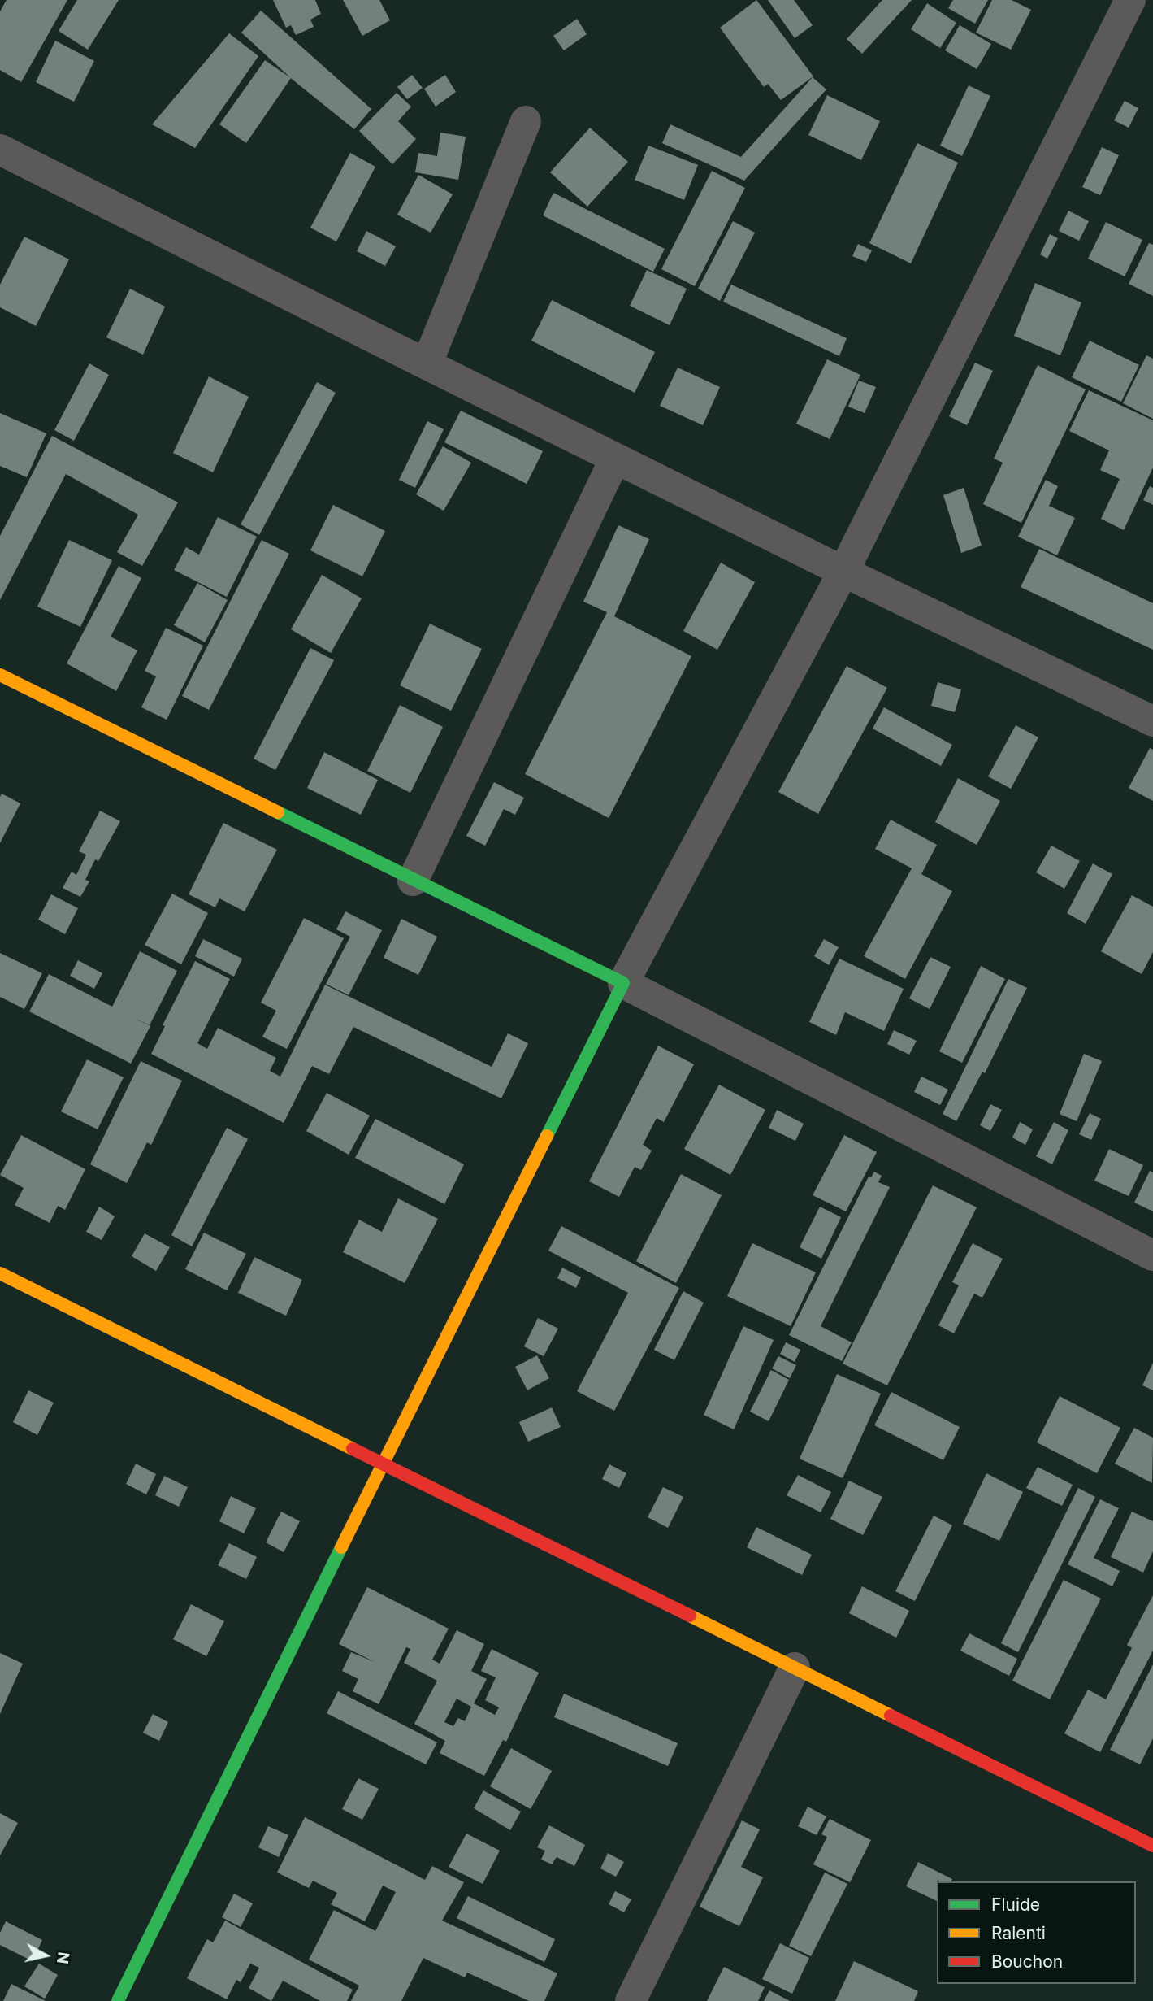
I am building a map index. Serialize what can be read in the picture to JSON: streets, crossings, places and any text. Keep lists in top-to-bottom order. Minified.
{"legend":["Fluide","Ralenti","Bouchon"],"north":"right"}
